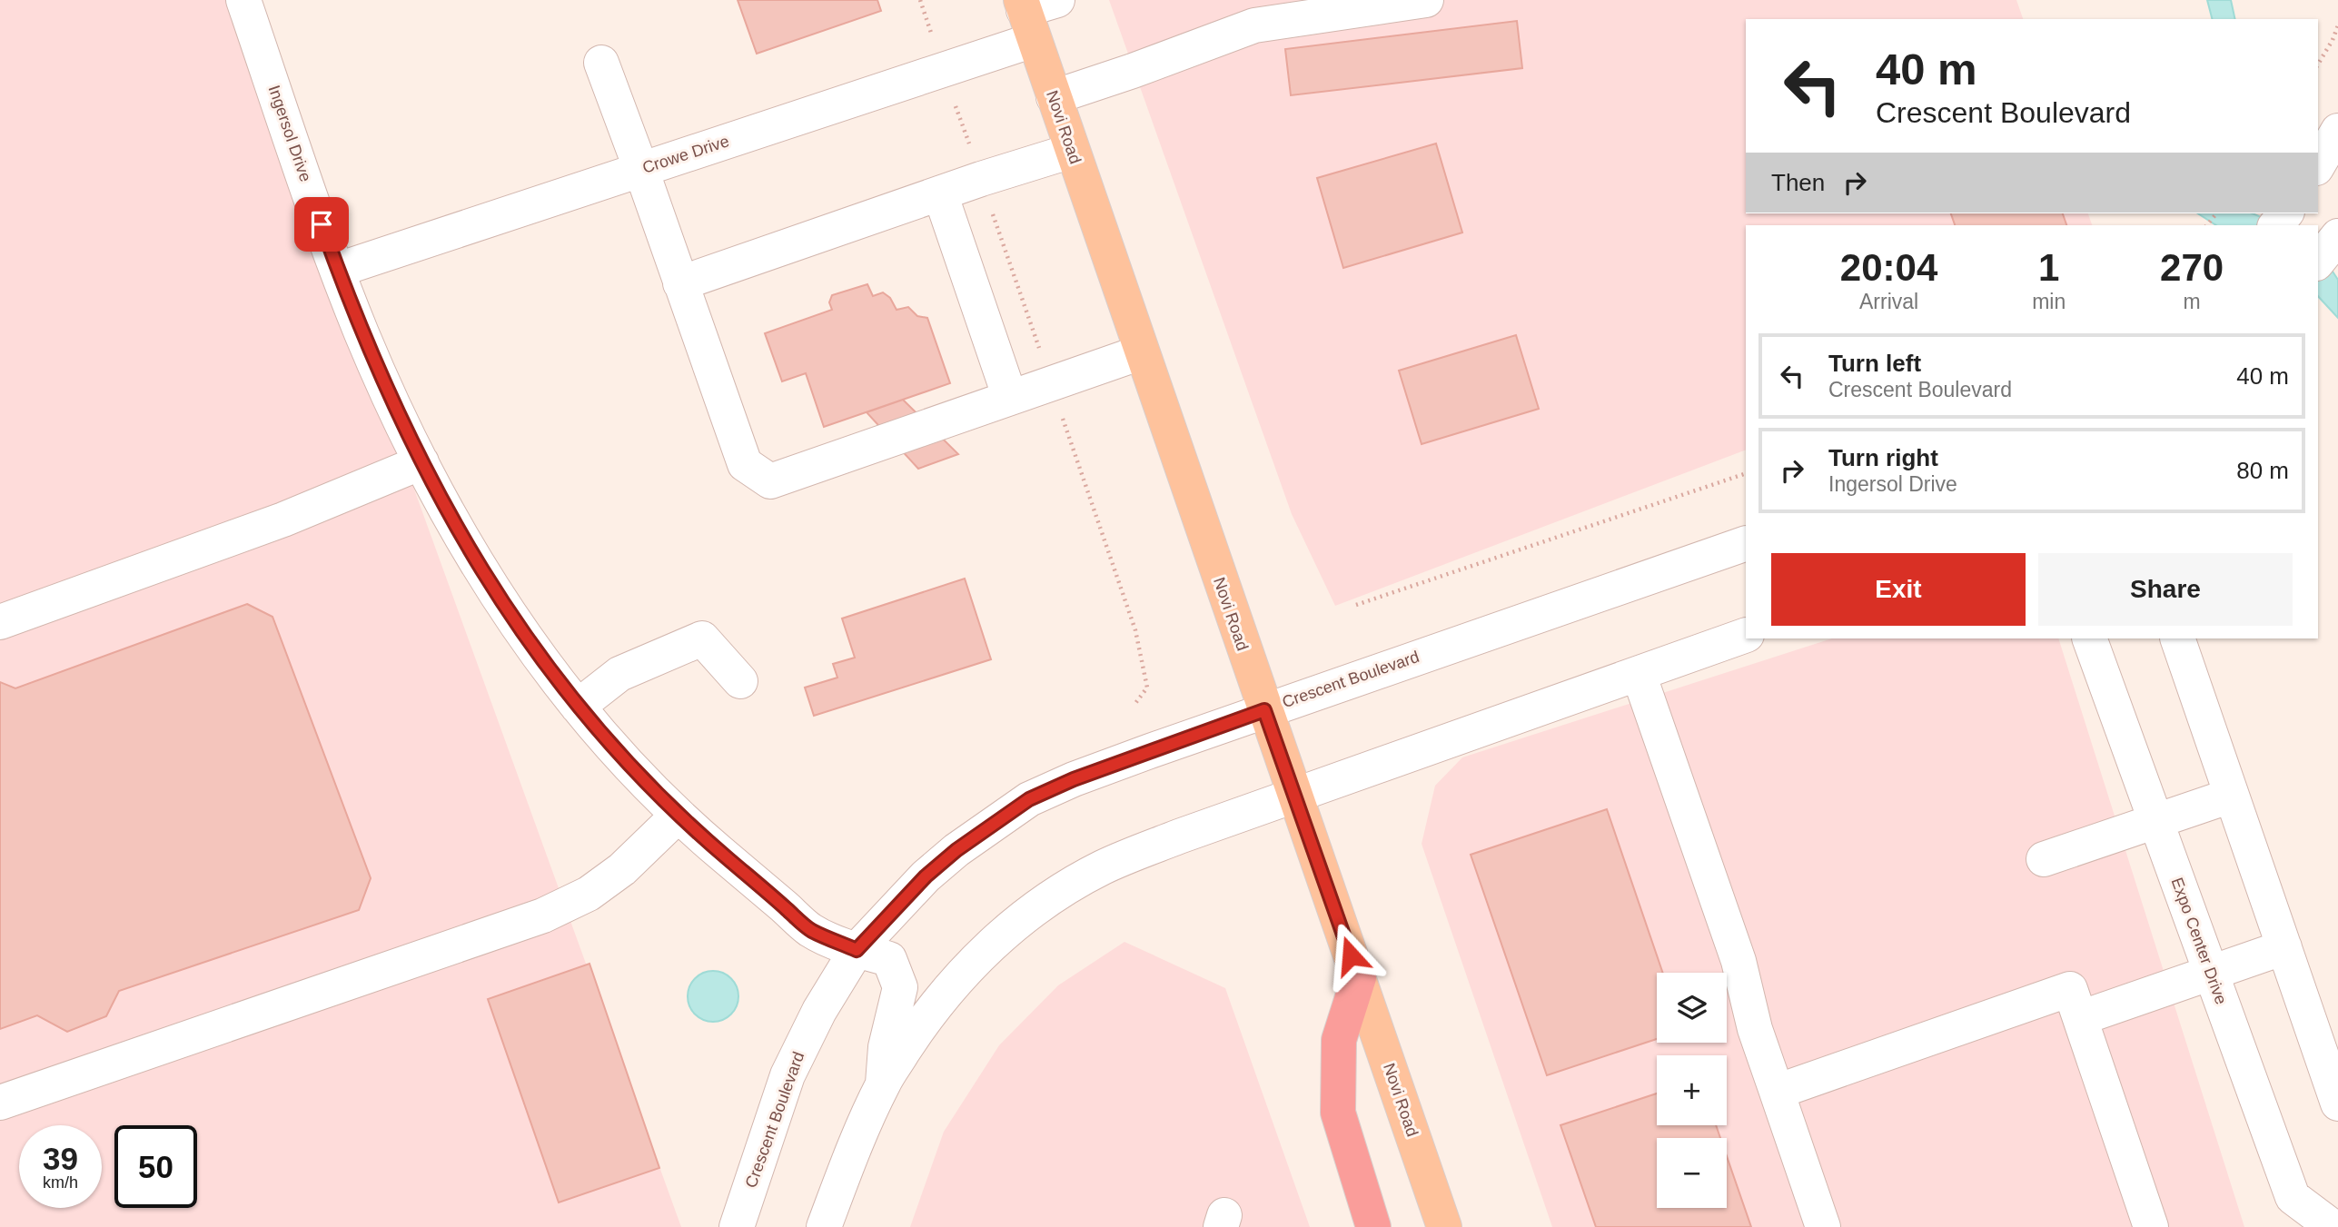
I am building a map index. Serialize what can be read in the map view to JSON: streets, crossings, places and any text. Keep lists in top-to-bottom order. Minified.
{"streets":{"main road":["Novi Road"],"street":["Ingersol Drive","Crowe Drive","Crescent Boulevard","Expo Center Drive"]},"crossings":[["Novi Road","Crowe Drive"],["Novi Road","Crescent Boulevard"],["Ingersol Drive","Crowe Drive"],["Ingersol Drive","Crescent Boulevard"]],"page":{"turn":["40 m","Crescent Boulevard"],"then":"Then","eta":["20:04","Arrival","1","min","270","m"],"list":[{"name":"Turn left","note":"Crescent Boulevard","value":"40 m"},{"name":"Turn right","note":"Ingersol Drive","value":"80 m"}],"buttons":["Exit","Share"],"map_buttons":["+","−"],"speed":"39 km/h","limit":"50"}}
